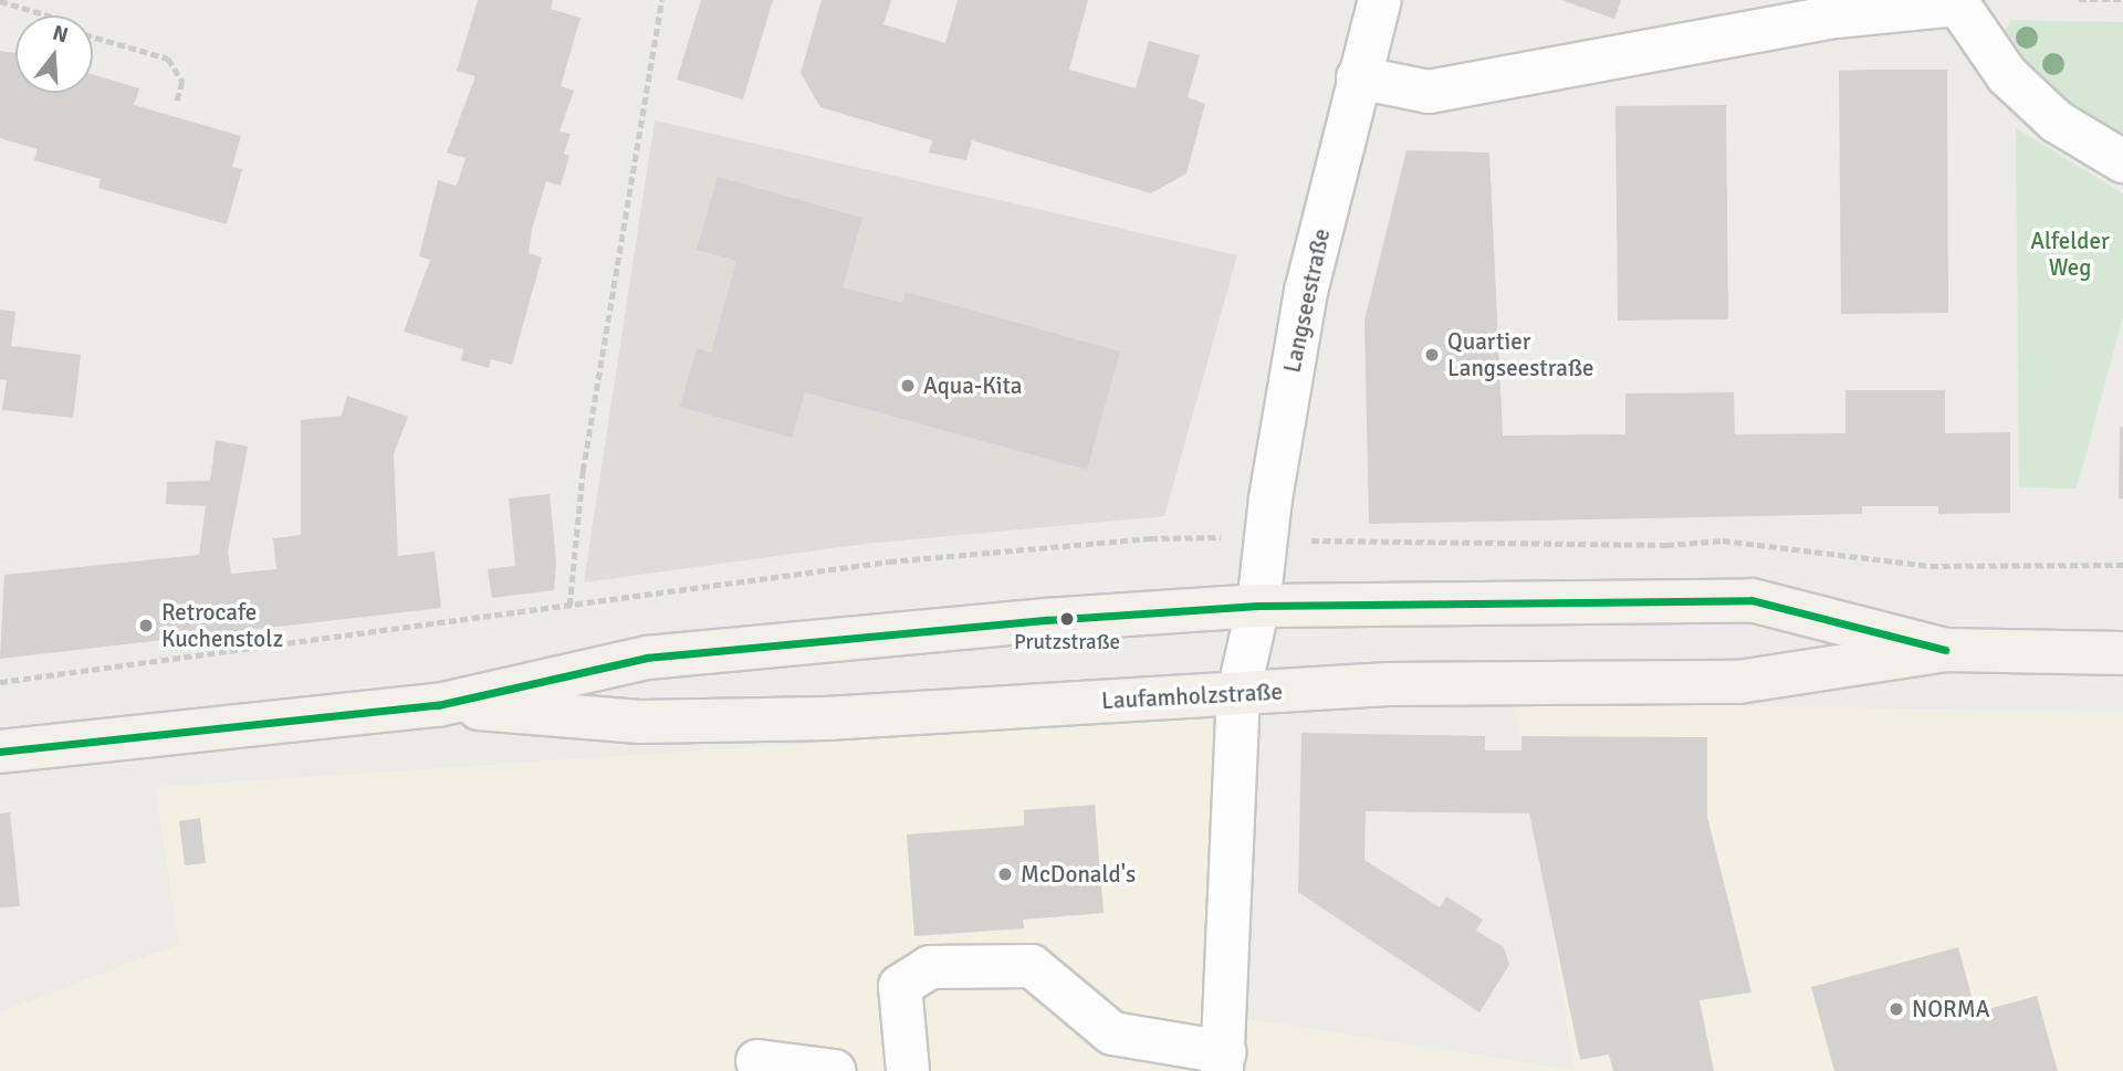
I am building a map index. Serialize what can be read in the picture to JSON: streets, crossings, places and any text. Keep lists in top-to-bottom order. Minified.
{"streets":{"main road":["Laufamholzstraße"],"street":["Langseestraße"]},"crossings":[["Langseestraße","Laufamholzstraße"]],"parks":["Alfelder Weg"],"places":["Quartier Langseestraße","Aqua-Kita","Prutzstraße","Retrocafe Kuchenstolz","McDonald's","NORMA"],"north":"top"}
